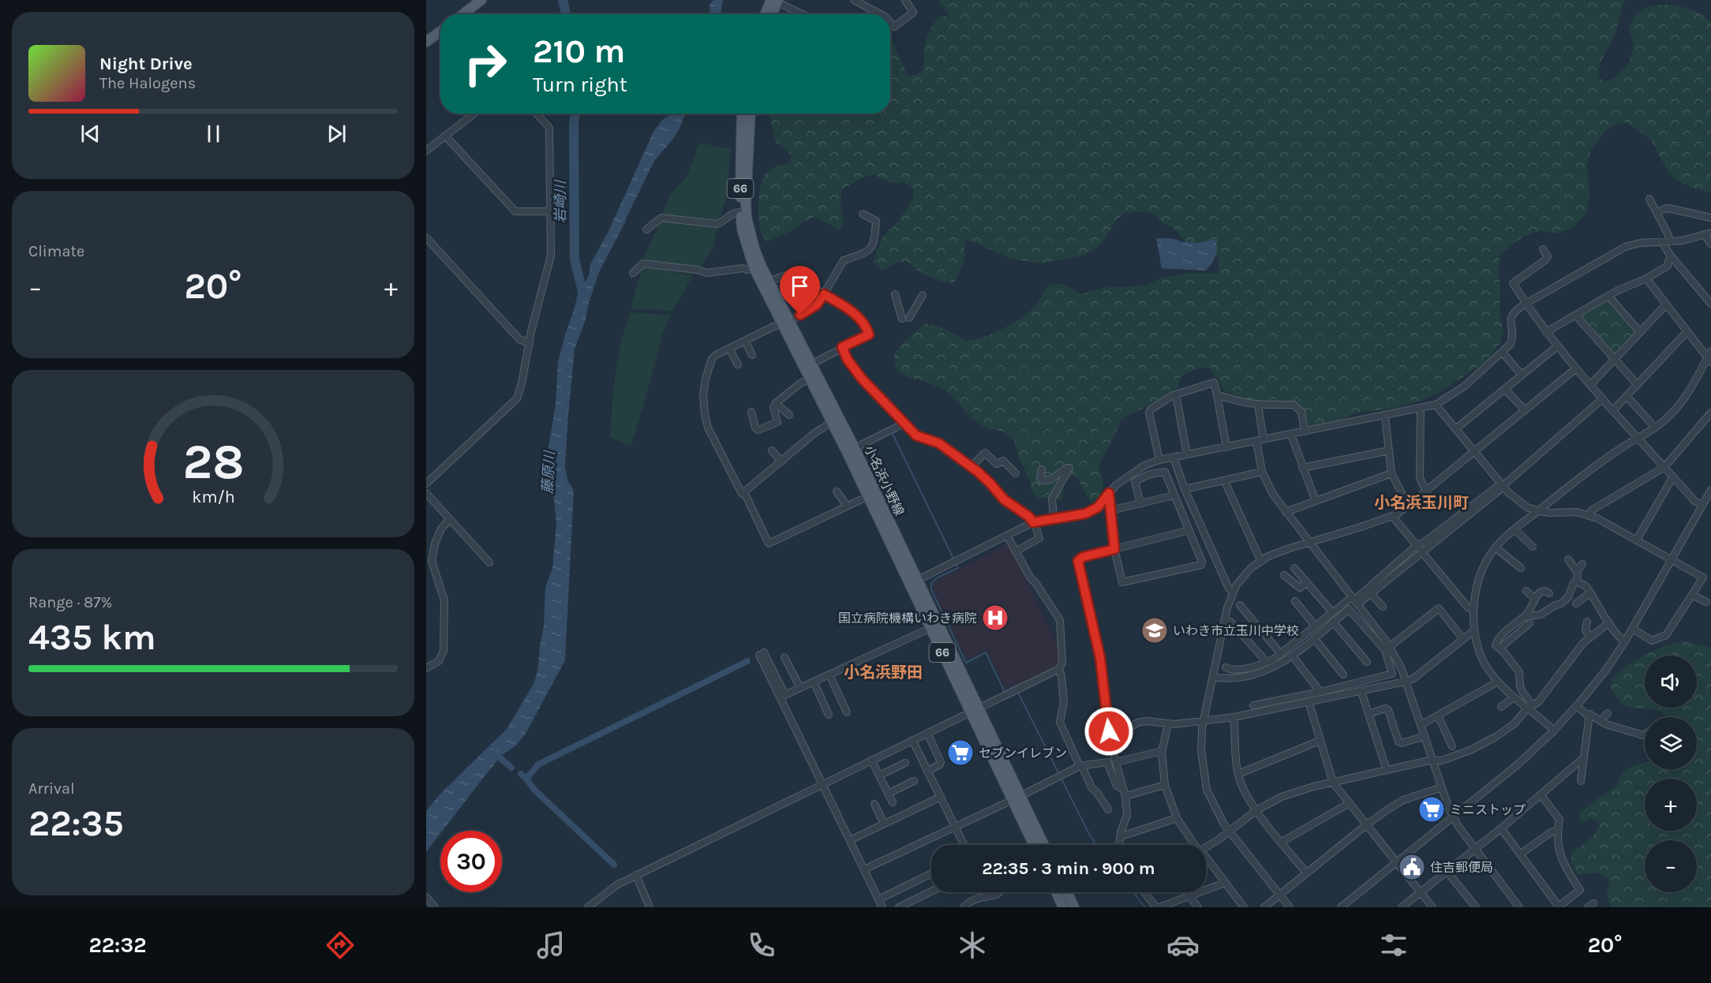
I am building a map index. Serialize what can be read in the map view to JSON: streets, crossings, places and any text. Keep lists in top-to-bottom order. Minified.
{"streets":{"main road":["66","小名浜小野線"]},"districts":["小名浜玉川町","小名浜野田"],"water":["岩崎川","藤原川"],"places":{"hospital":["国立病院機構いわき病院"],"school or university":["いわき市立玉川中学校"],"supermarket":["セブンイレブン","ミニストップ"],"public building":["住吉郵便局"]},"page":{"turn":["210 m","Turn right"],"song":["Night Drive","The Halogens"],"tile":["Climate",["Range · 87%","435 km"],["Arrival","22:35"]],"heat":["−","20°","+"],"map_buttons":["+","−"],"limit":"30","trip":"22:35 · 3 min · 900 m","tabs":["22:32","20°"],"gauge":["28","km/h"]}}
